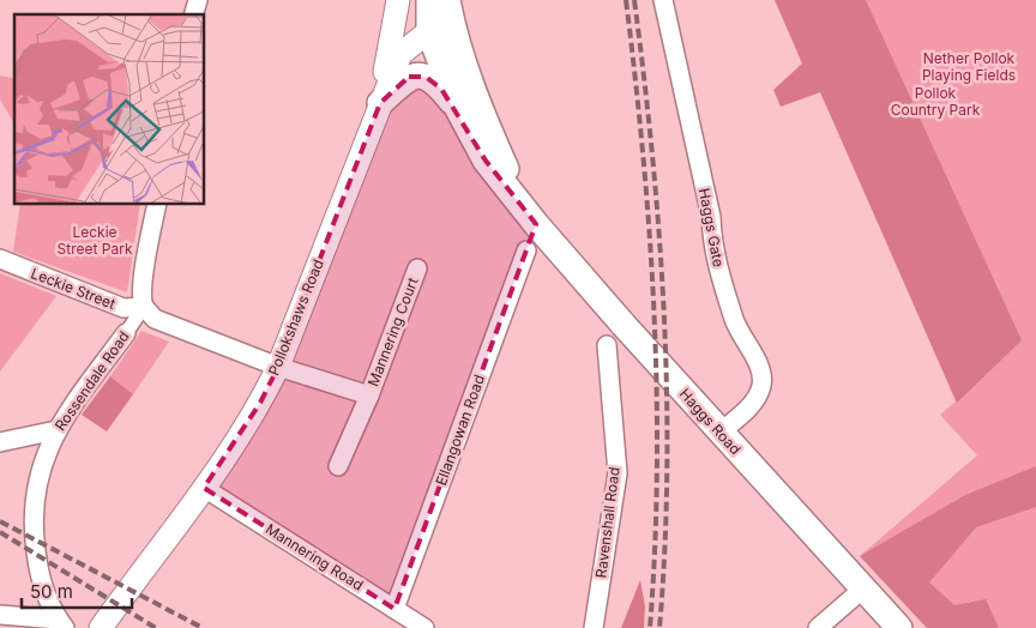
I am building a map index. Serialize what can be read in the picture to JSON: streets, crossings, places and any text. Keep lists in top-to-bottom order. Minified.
{"streets":{"main road":["Haggs Road"],"street":["Haggs Gate","Leckie Street","Pollokshaws Road","Mannering Court","Rossendale Road","Ellangowan Road","Ravenshall Road","Mannering Road"]},"crossings":[["Haggs Gate","Haggs Road"],["Leckie Street","Rossendale Road"],["Pollokshaws Road","Mannering Court"],["Pollokshaws Road","Haggs Road"],["Pollokshaws Road","Mannering Road"],["Ellangowan Road","Mannering Road"]],"parks":["Nether Pollok Playing Fields","Pollok Country Park","Leckie Street Park"],"scale_bar":"50 m"}
